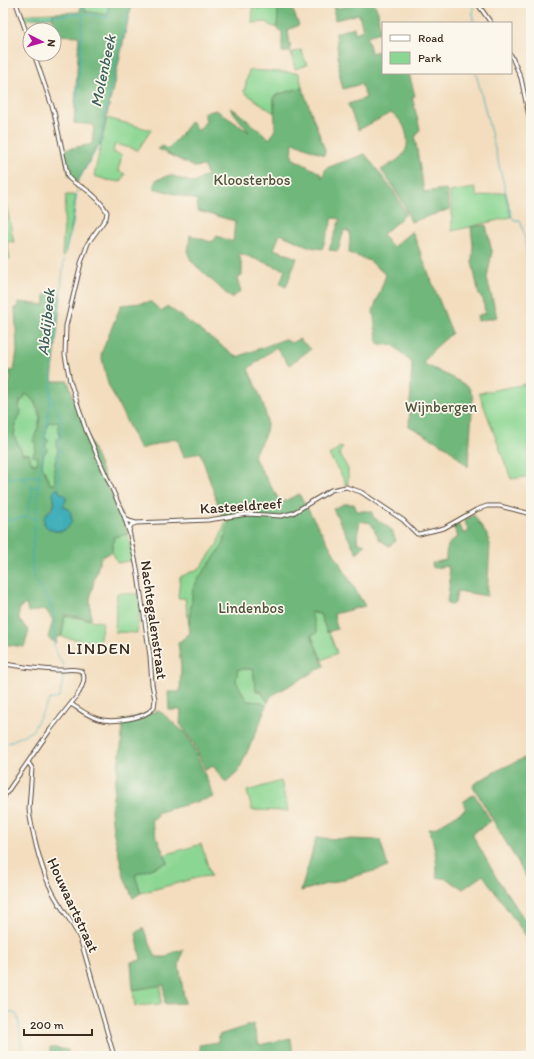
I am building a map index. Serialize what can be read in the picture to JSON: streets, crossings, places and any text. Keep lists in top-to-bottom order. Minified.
{"streets":{"street":["Kasteeldreef","Nachtegalenstraat","Houwaartstraat"]},"crossings":[["Kasteeldreef","Nachtegalenstraat"]],"districts":["LINDEN"],"water":["Molenbeek","Abdijbeek"],"parks":["Kloosterbos","Wijnbergen","Lindenbos"],"legend":["Road","Park"],"scale_bar":"200 m","north":"right"}
